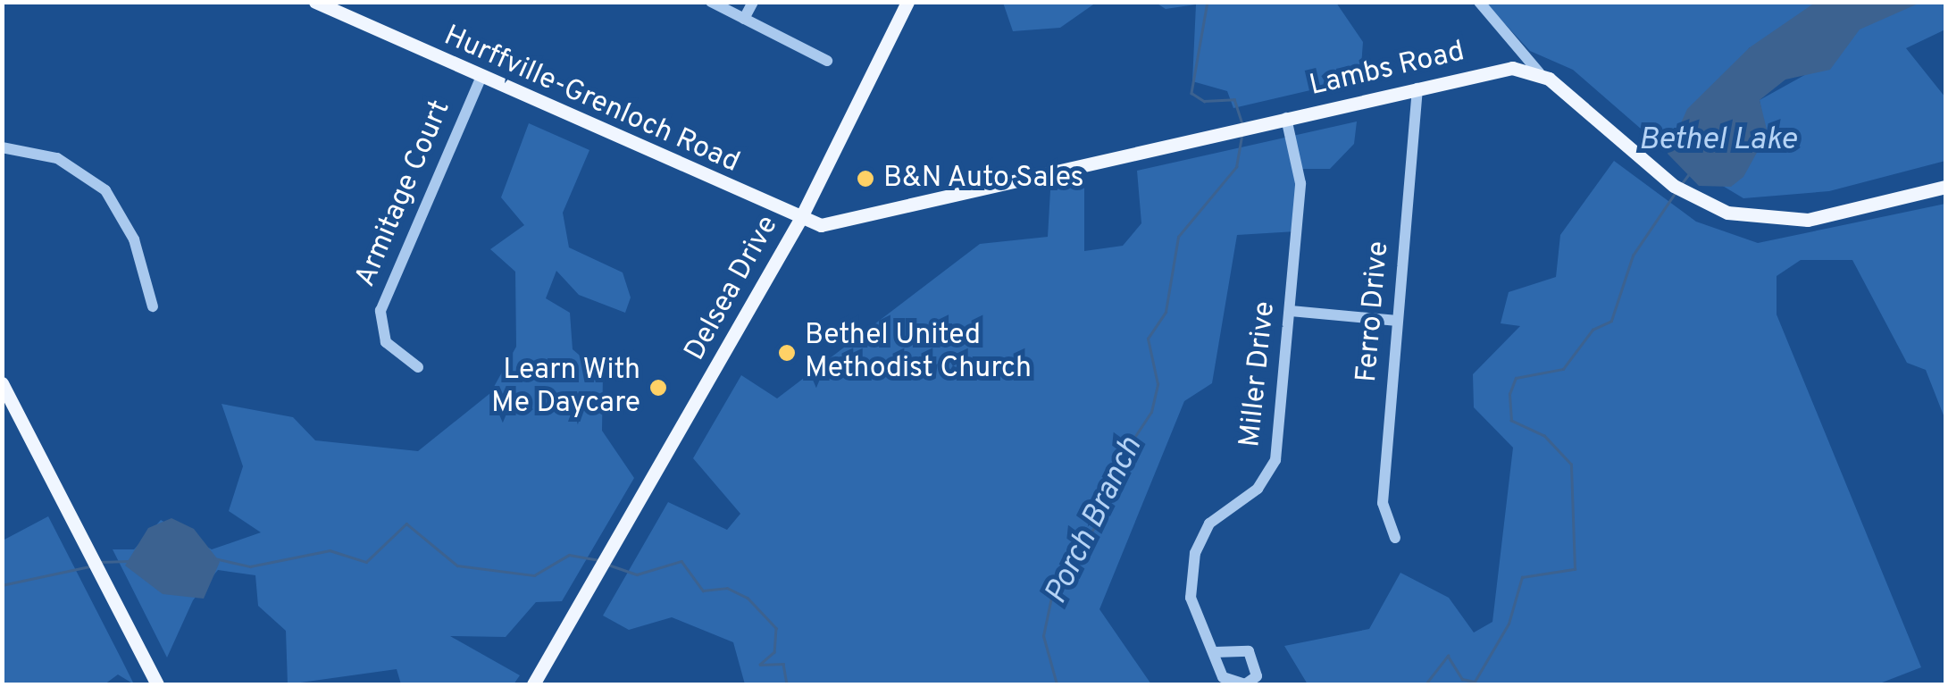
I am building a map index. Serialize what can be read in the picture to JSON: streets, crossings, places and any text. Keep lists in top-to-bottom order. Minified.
{"streets":{"main road":["Lambs Road","Hurffville-Grenloch Road","Delsea Drive"],"street":["Armitage Court","Ferro Drive","Miller Drive"]},"crossings":[["Lambs Road","Hurffville-Grenloch Road"],["Lambs Road","Delsea Drive"],["Lambs Road","Ferro Drive"],["Lambs Road","Miller Drive"],["Hurffville-Grenloch Road","Armitage Court"],["Hurffville-Grenloch Road","Delsea Drive"]],"water":["Bethel Lake","Porch Branch"],"places":["B&N Auto Sales","Bethel United Methodist Church","Learn With Me Daycare"]}
